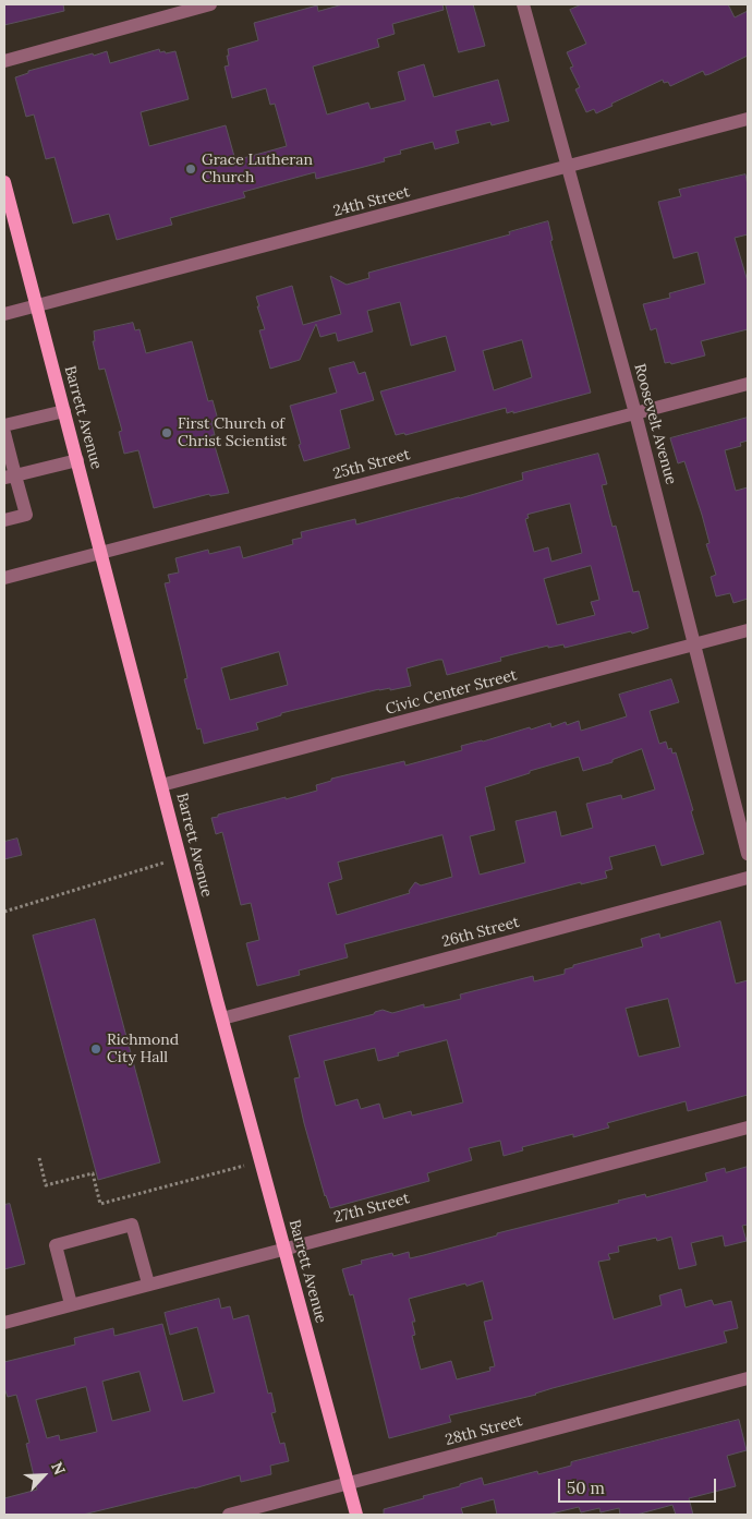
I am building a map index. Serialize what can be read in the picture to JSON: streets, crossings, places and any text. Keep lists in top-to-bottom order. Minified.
{"streets":{"main road":["Barrett Avenue"],"street":["24th Street","Roosevelt Avenue","25th Street","Civic Center Street","26th Street","27th Street","28th Street"]},"crossings":[["24th Street","Barrett Avenue"],["24th Street","Roosevelt Avenue"],["Barrett Avenue","25th Street"],["Barrett Avenue","Civic Center Street"],["Barrett Avenue","26th Street"],["Barrett Avenue","27th Street"],["Barrett Avenue","28th Street"],["Roosevelt Avenue","25th Street"],["Roosevelt Avenue","Civic Center Street"]],"places":["Grace Lutheran Church","First Church of Christ Scientist","Richmond City Hall"],"scale_bar":"50 m","north":"top right"}
